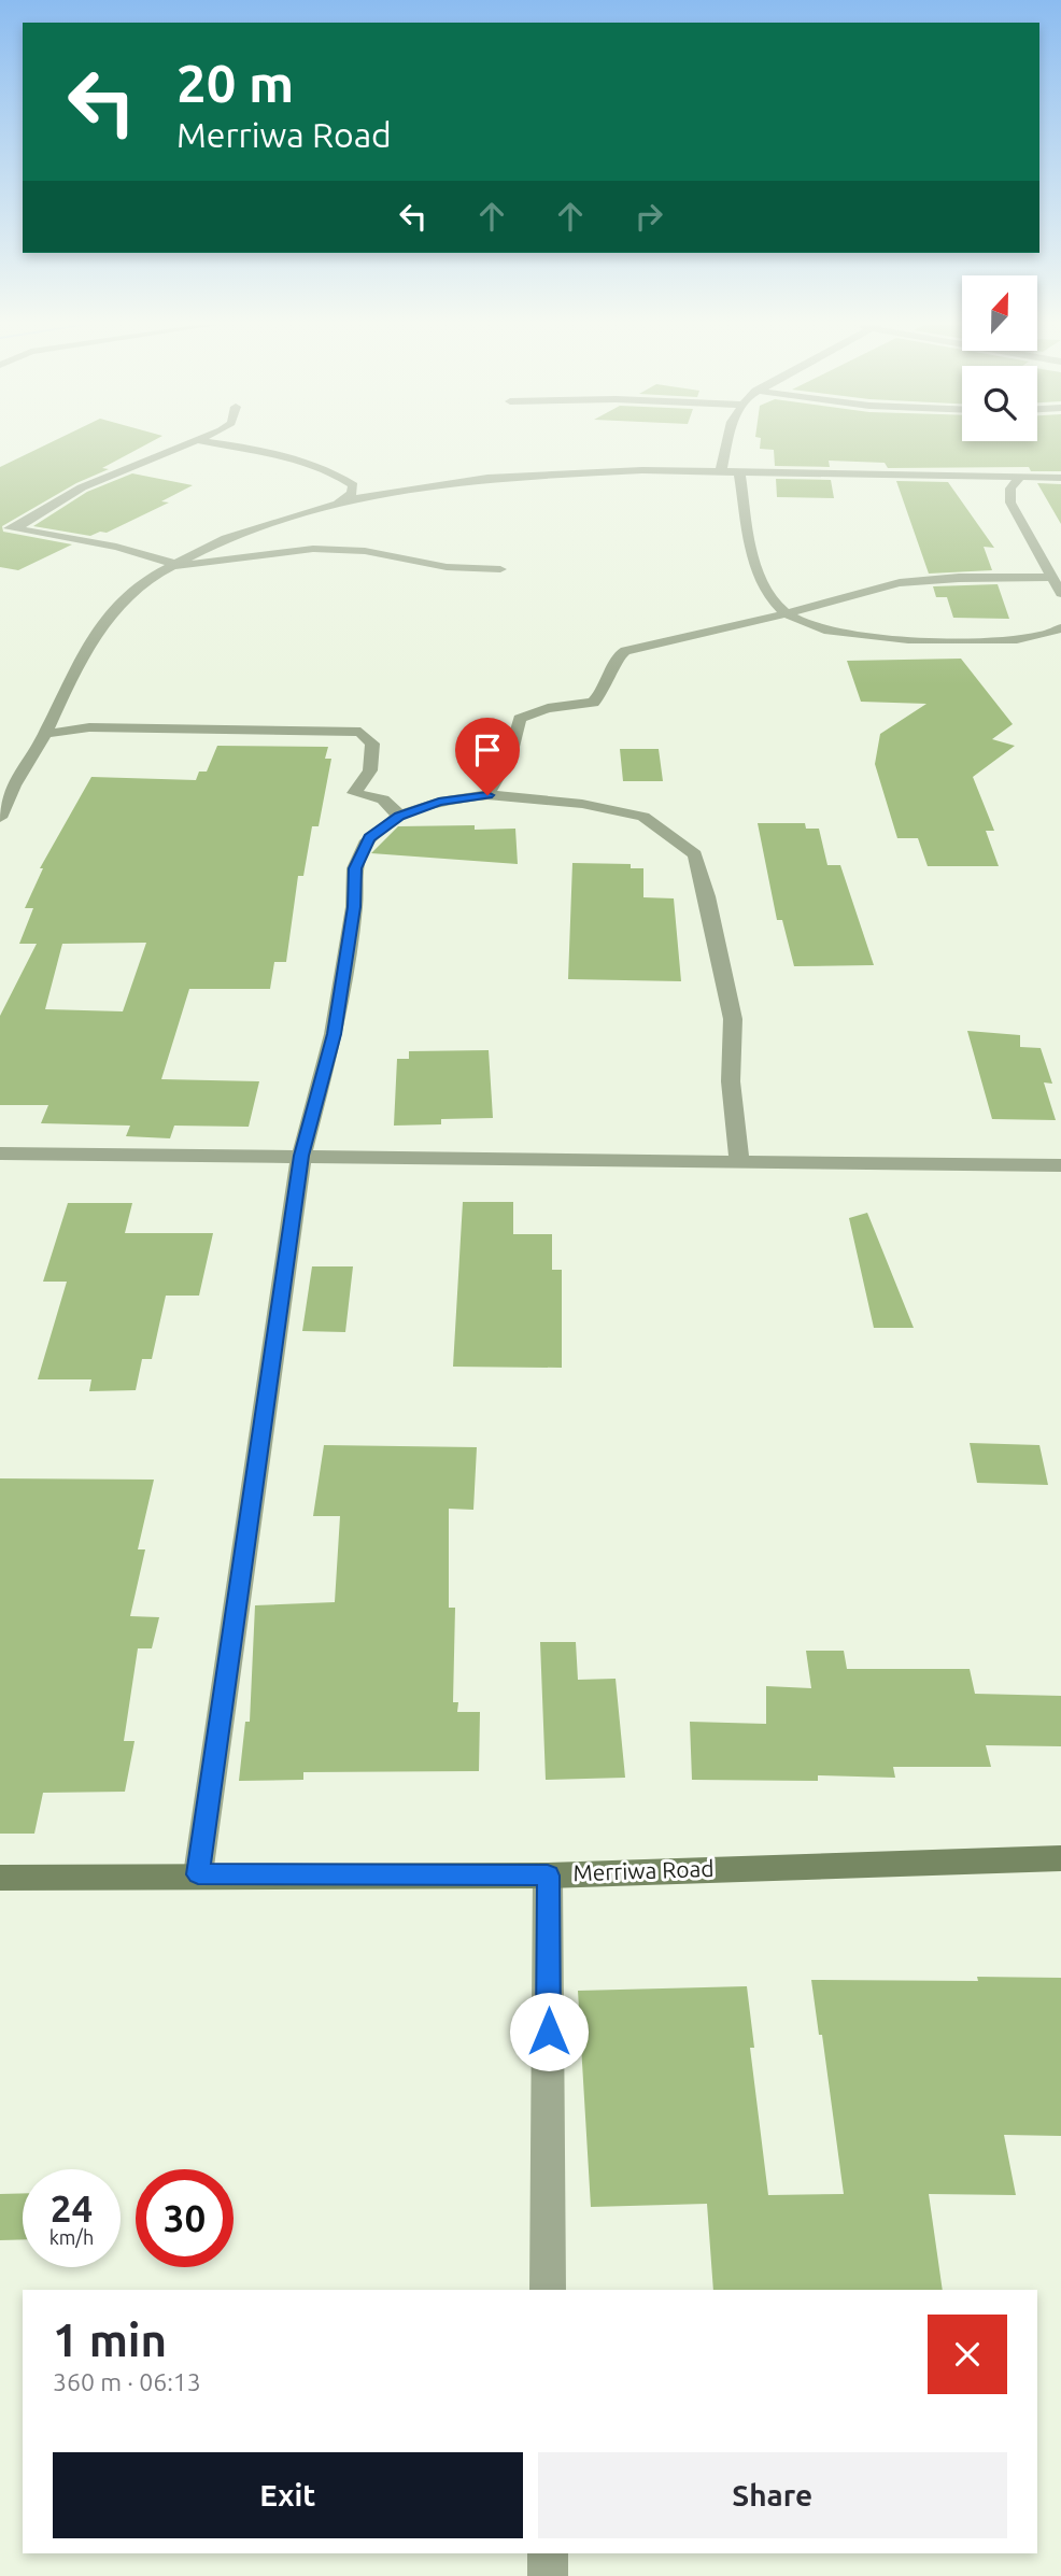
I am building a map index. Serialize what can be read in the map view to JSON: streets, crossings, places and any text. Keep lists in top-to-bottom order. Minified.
{"streets":{"street":["Merriwa Road"]},"north":"top","page":{"turn":["20 m","Merriwa Road"],"speed":"24 km/h","limit":"30","heading":["1 min","360 m · 06:13"],"buttons":["Exit","Share"]}}
